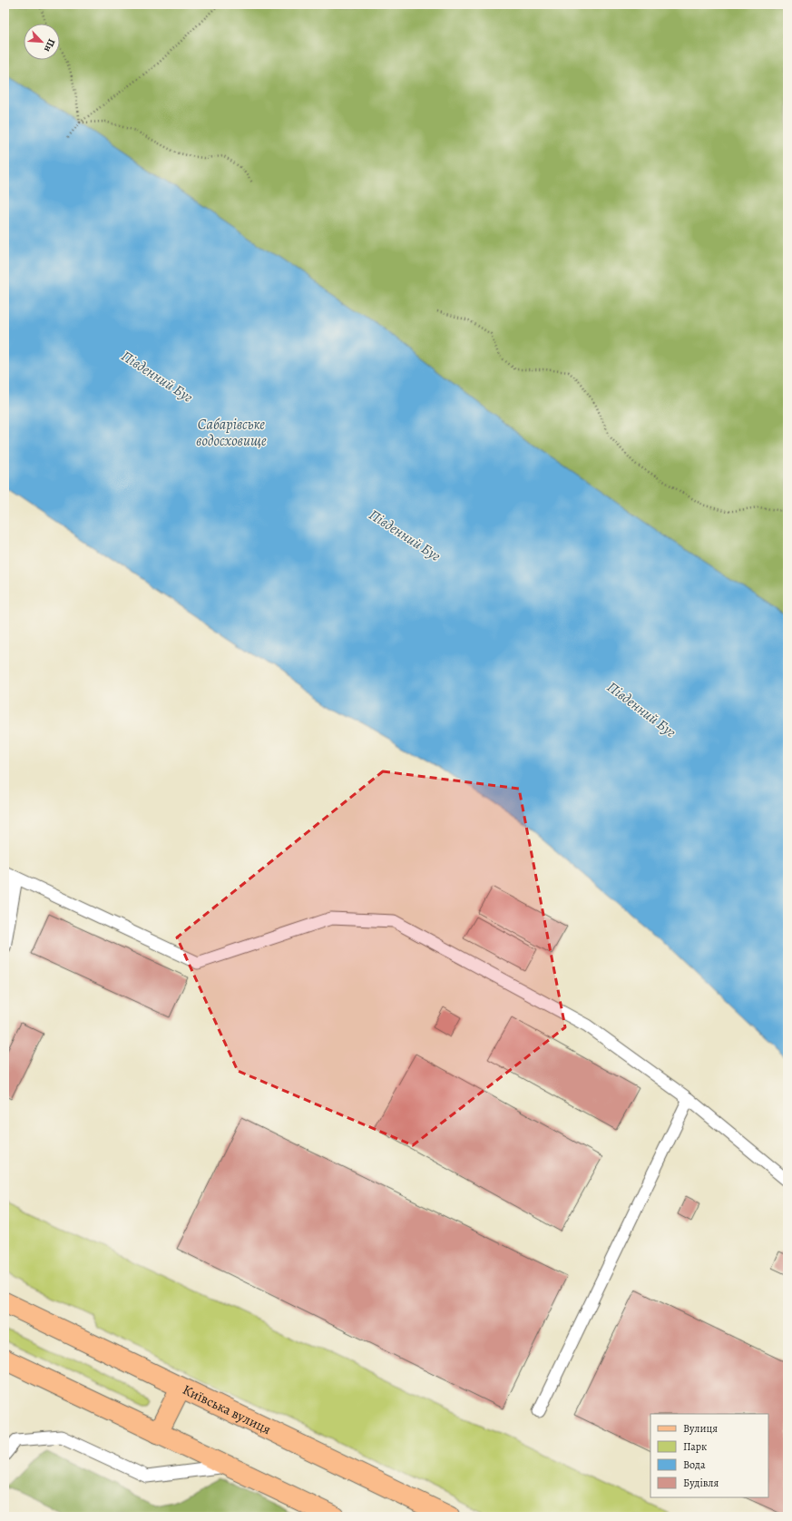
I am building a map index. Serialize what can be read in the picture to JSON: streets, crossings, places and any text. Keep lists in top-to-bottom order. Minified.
{"streets":{"main road":["Київська вулиця"]},"water":["Південний Буг","Сабарівське водосховище"],"legend":["Вулиця","Парк","Вода","Будівля"],"north":"bottom right"}
